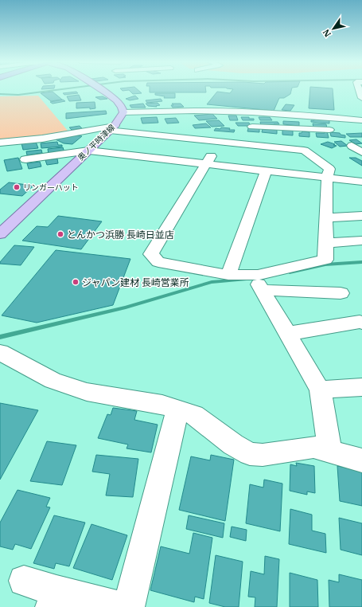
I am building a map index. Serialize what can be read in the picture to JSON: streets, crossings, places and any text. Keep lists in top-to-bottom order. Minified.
{"streets":{"main road":["奥ノ平時津線"]},"places":["リンガーハット","とんかつ浜勝 長崎日並店","ジャパン建材 長崎営業所"],"north":"bottom left"}
